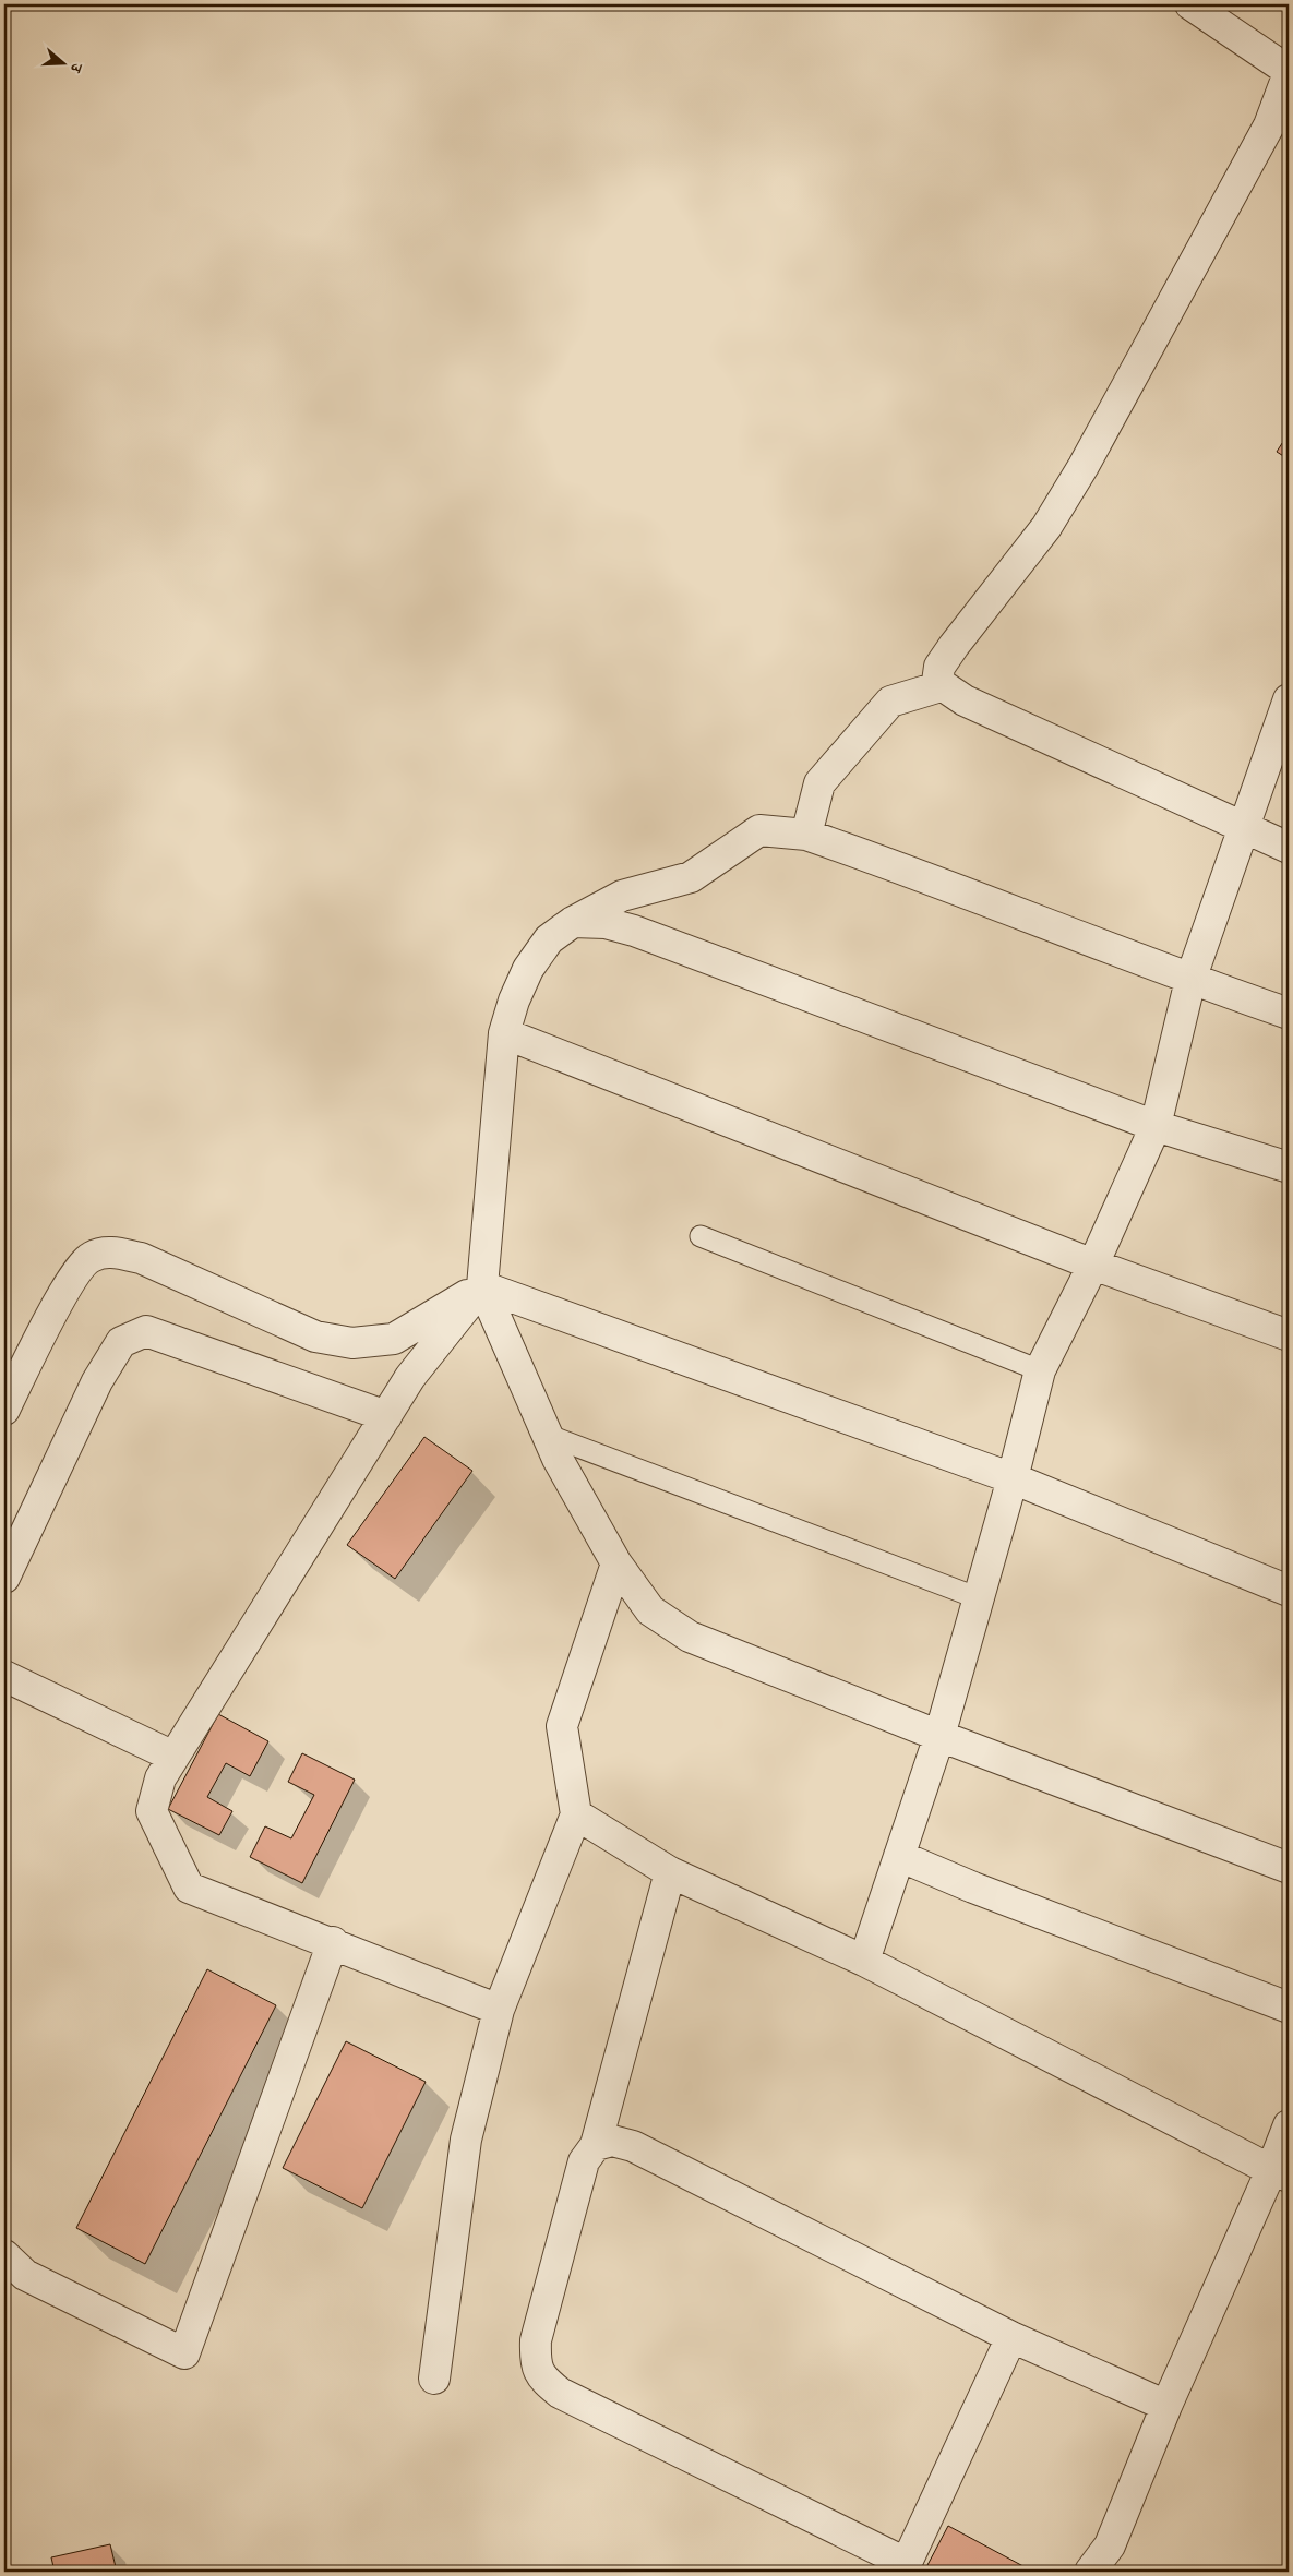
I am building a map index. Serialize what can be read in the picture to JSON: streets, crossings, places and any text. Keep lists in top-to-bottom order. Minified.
{"north":"right"}
